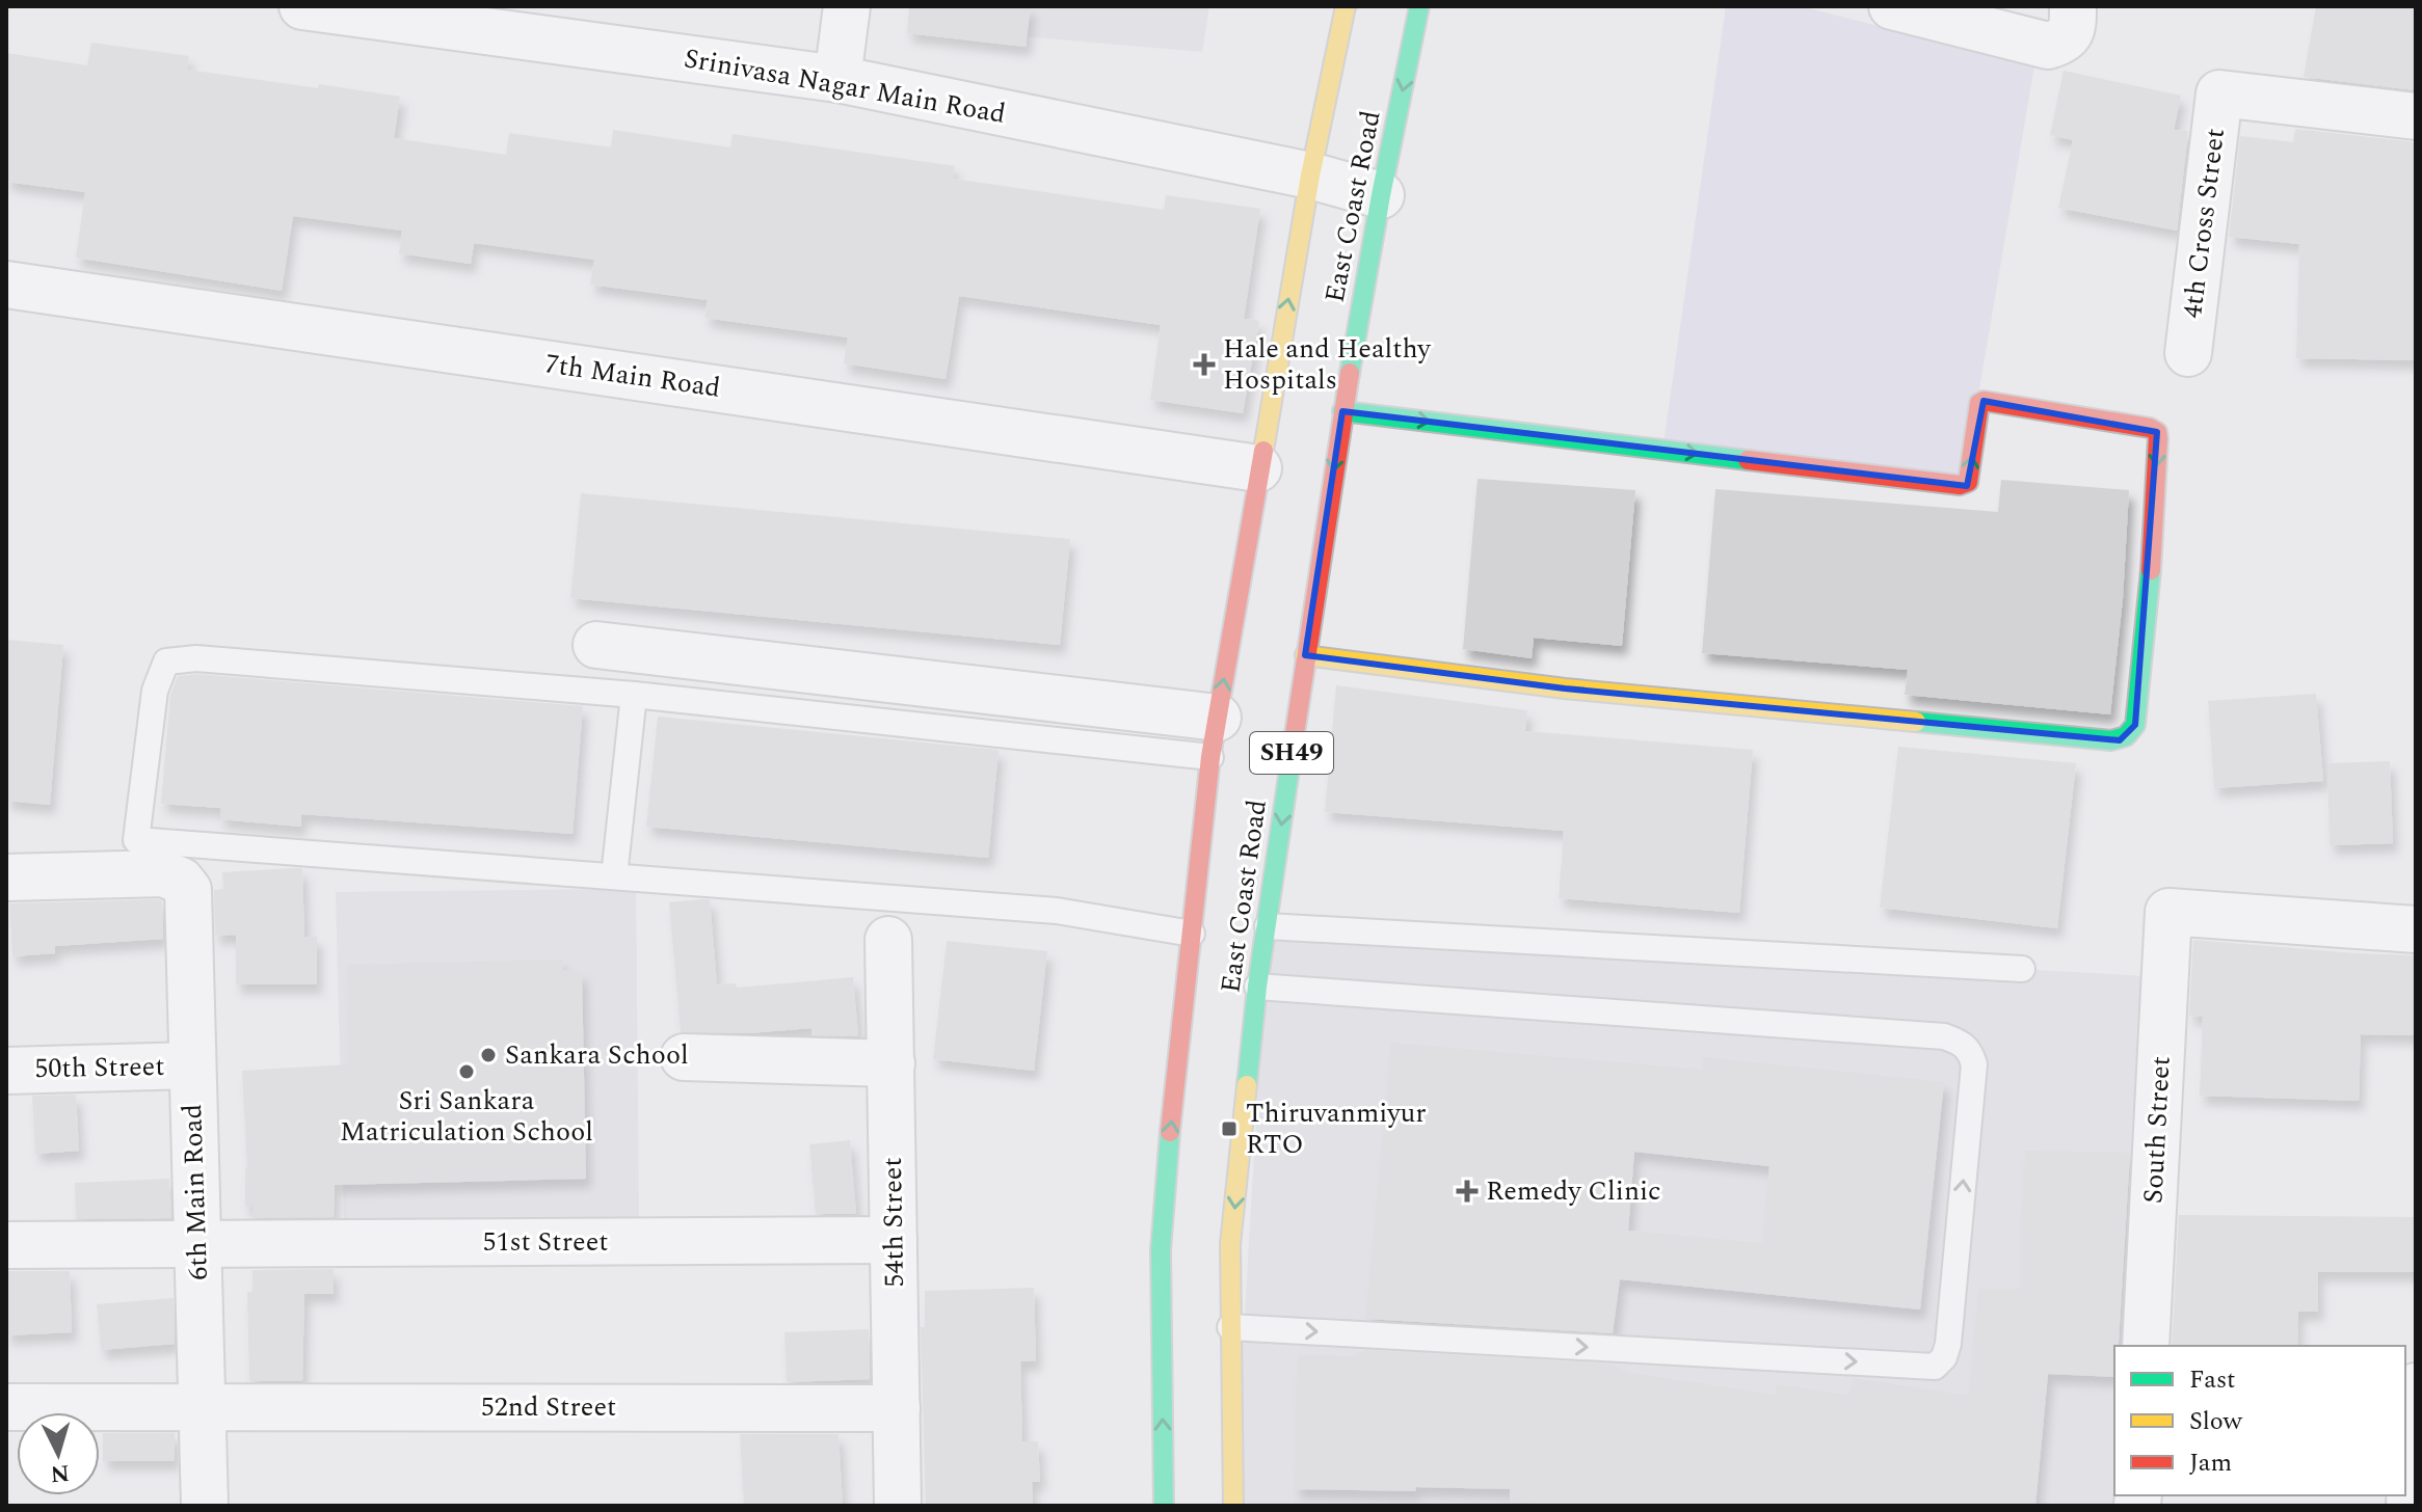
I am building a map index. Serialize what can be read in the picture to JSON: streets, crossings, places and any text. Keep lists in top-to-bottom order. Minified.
{"streets":{"main road":["East Coast Road","SH49"],"street":["Srinivasa Nagar Main Road","4th Cross Street","7th Main Road","50th Street","South Street","6th Main Road","54th Street","51st Street","52nd Street"]},"crossings":[["Srinivasa Nagar Main Road","East Coast Road"],["East Coast Road","7th Main Road"],["50th Street","6th Main Road"],["6th Main Road","51st Street"],["6th Main Road","52nd Street"],["54th Street","51st Street"],["54th Street","52nd Street"]],"places":{"health":["Hale and Healthy Hospitals","Remedy Clinic"],"other":["Sankara School","Sri Sankara Matriculation School"],"transit":["Thiruvanmiyur RTO"]},"legend":["Fast","Slow","Jam"],"north":"bottom"}
